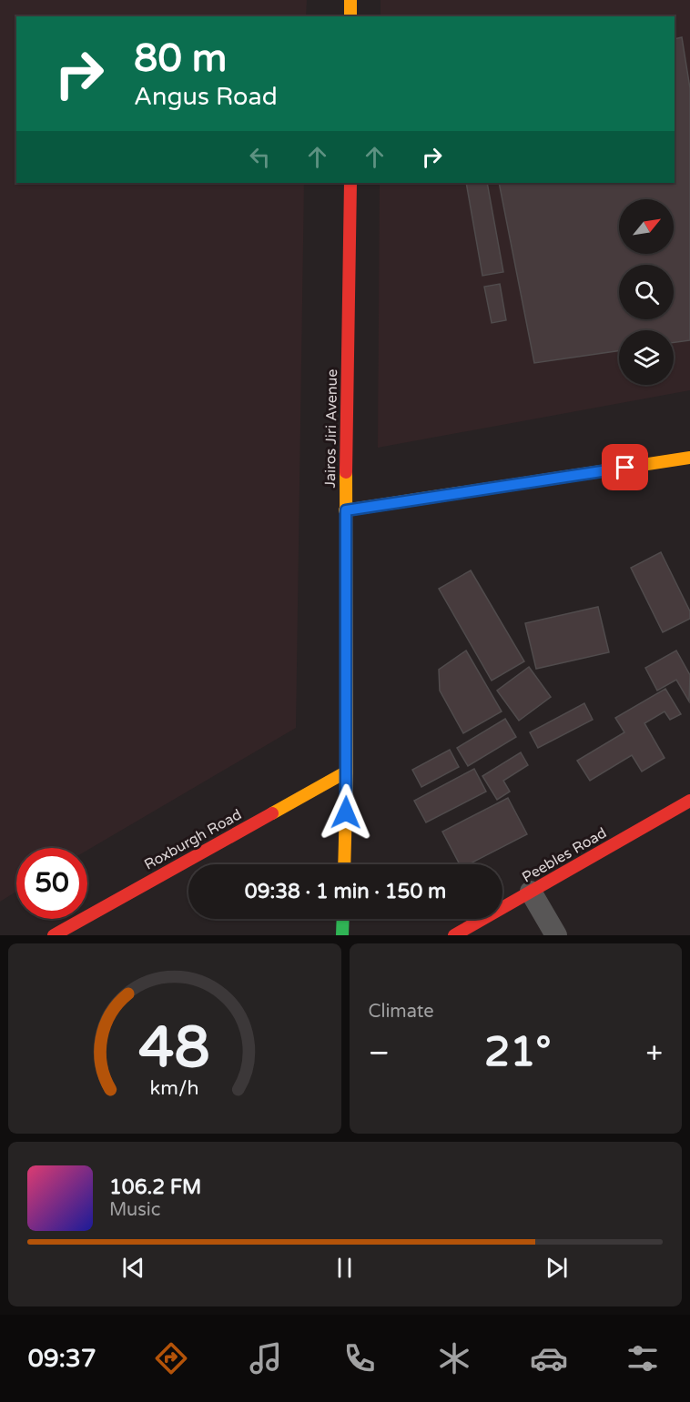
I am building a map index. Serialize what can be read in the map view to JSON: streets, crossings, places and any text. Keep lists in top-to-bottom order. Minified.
{"streets":{"street":["Jairos Jiri Avenue","Roxburgh Road","Peebles Road"]},"crossings":[["Jairos Jiri Avenue","Roxburgh Road"]],"north":"top right","page":{"turn":["80 m","Angus Road"],"limit":"50","trip":"09:38 · 1 min · 150 m","tile":"Climate","heat":["−","21°","+"],"song":["106.2 FM","Music"],"tabs":"09:37","gauge":["48","km/h"]}}
